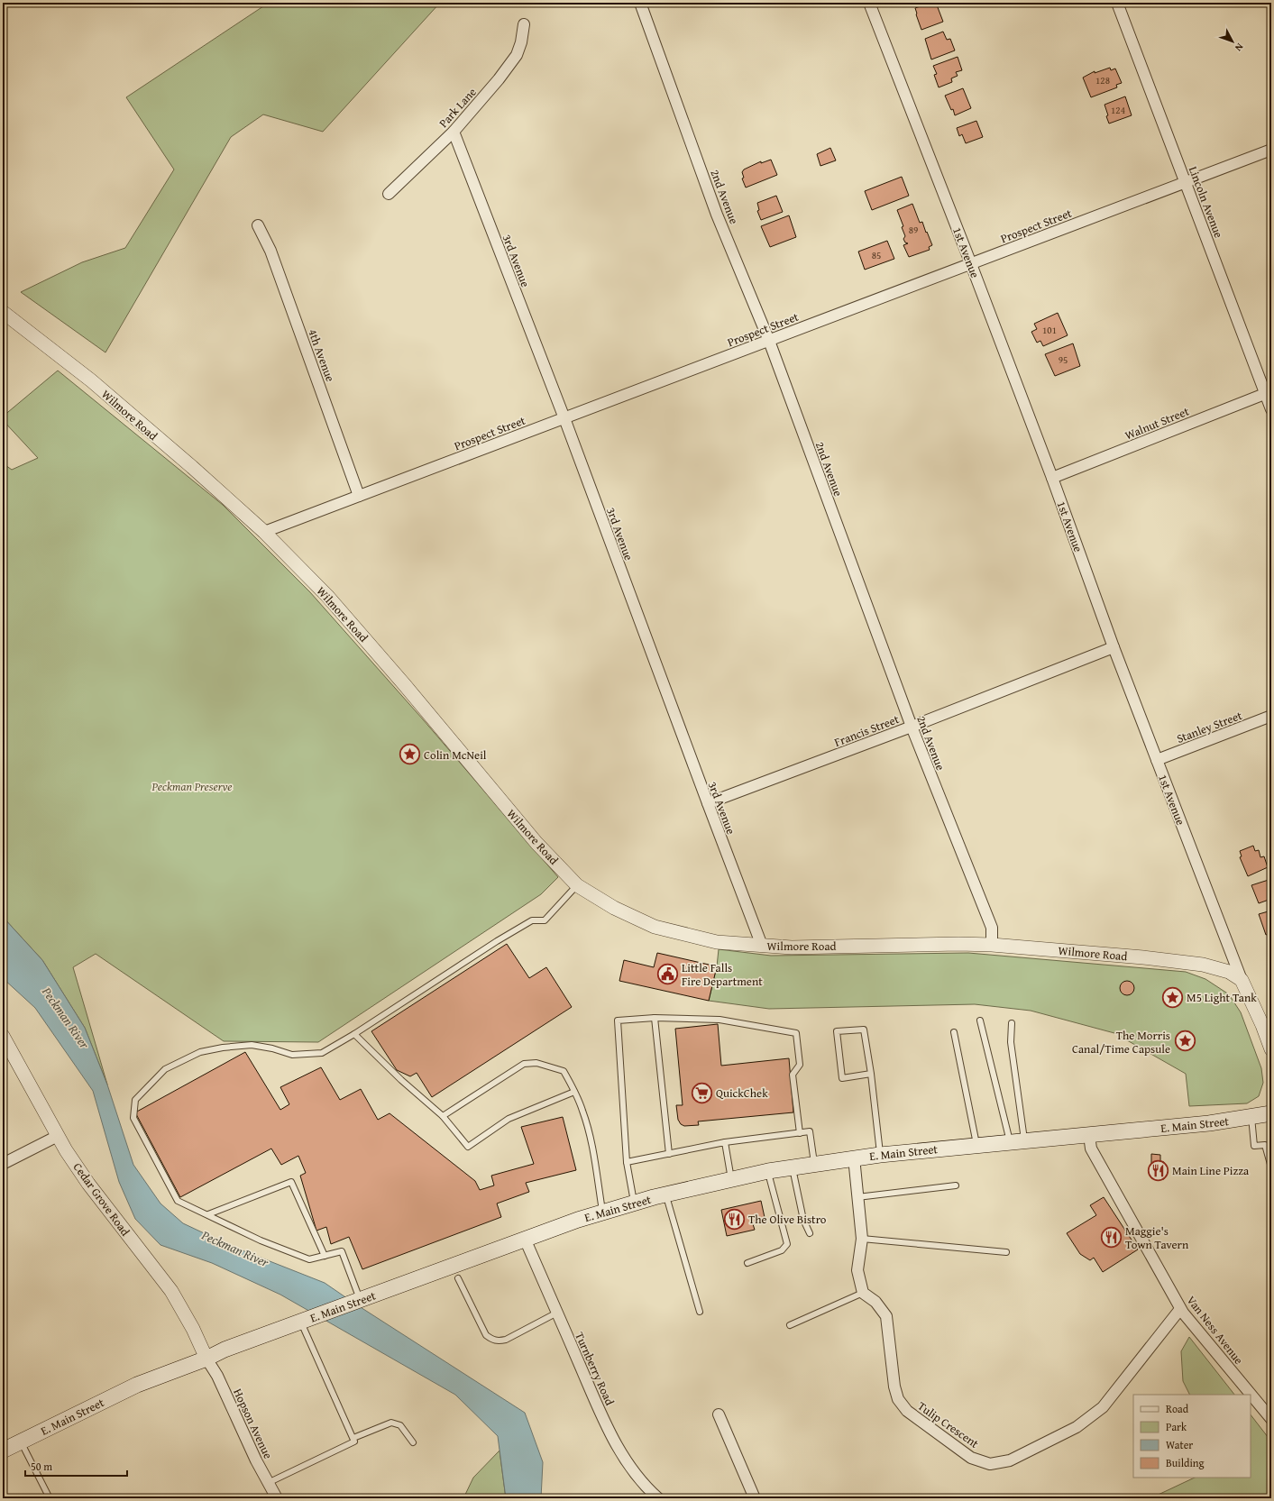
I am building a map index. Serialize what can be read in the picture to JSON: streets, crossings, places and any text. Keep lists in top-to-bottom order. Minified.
{"streets":{"main road":["E. Main Street"],"street":["Park Lane","2nd Avenue","Lincoln Avenue","Prospect Street","1st Avenue","3rd Avenue","4th Avenue","Wilmore Road","Walnut Street","Stanley Street","Francis Street","Cedar Grove Road","Van Ness Avenue","Turnberry Road","Hopson Avenue","Tulip Crescent"]},"crossings":[["Park Lane","3rd Avenue"],["2nd Avenue","Prospect Street"],["2nd Avenue","Wilmore Road"],["2nd Avenue","Francis Street"],["Lincoln Avenue","Prospect Street"],["Lincoln Avenue","Walnut Street"],["Prospect Street","1st Avenue"],["Prospect Street","3rd Avenue"],["Prospect Street","4th Avenue"],["Prospect Street","Wilmore Road"],["1st Avenue","Wilmore Road"],["1st Avenue","Walnut Street"],["1st Avenue","Stanley Street"],["1st Avenue","Francis Street"],["3rd Avenue","Wilmore Road"],["3rd Avenue","Francis Street"],["E. Main Street","Cedar Grove Road"],["E. Main Street","Van Ness Avenue"],["E. Main Street","Turnberry Road"],["E. Main Street","Hopson Avenue"],["Cedar Grove Road","Hopson Avenue"],["Van Ness Avenue","Tulip Crescent"]],"water":["Peckman River"],"parks":["Peckman Preserve"],"places":{"place":["Colin McNeil","M5 Light Tank","The Morris Canal/Time Capsule"],"public building":["Little Falls Fire Department"],"supermarket":["QuickChek"],"restaurant":["Main Line Pizza","The Olive Bistro","Maggie's Town Tavern"]},"house_numbers":["128","124","89","85","101","95"],"legend":["Road","Park","Water","Building"],"scale_bar":"50 m","north":"bottom right"}
